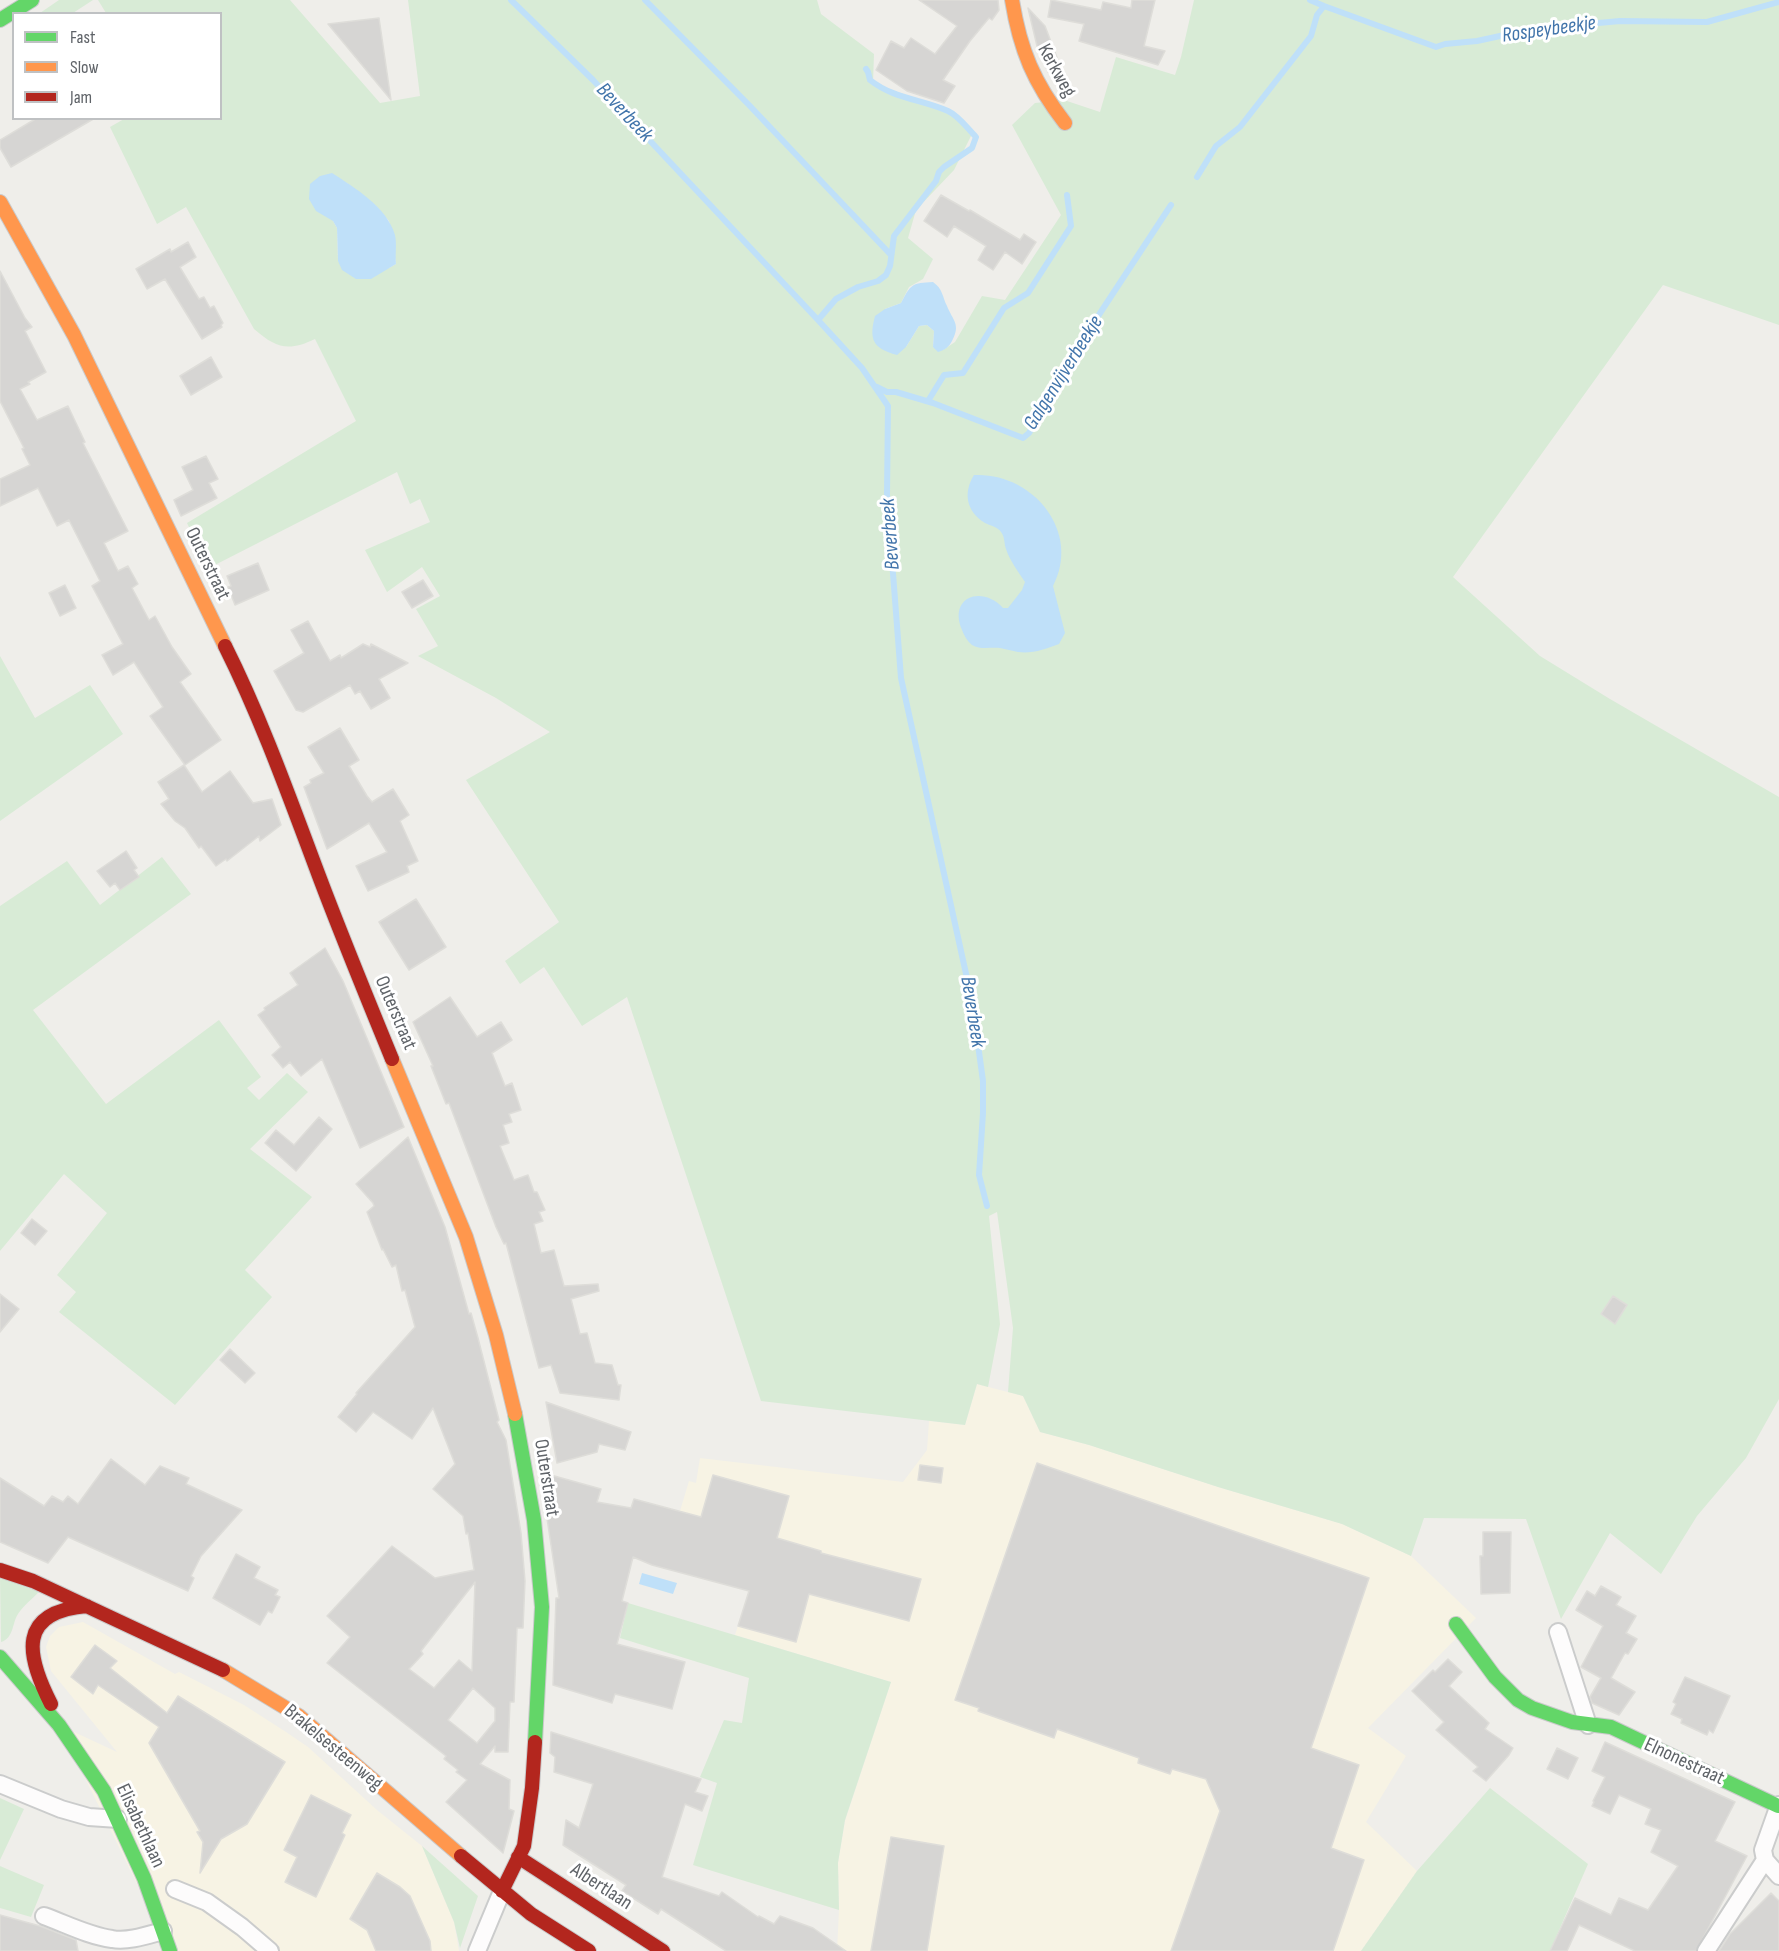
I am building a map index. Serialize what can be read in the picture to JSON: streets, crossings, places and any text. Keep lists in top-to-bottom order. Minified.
{"streets":{"street":["Kerkweg","Outerstraat","Brakelsesteenweg","Elnonestraat","Elisabethlaan","Albertlaan"]},"crossings":[["Outerstraat","Brakelsesteenweg"],["Outerstraat","Albertlaan"]],"water":["Rospeybeekje","Beverbeek","Galgenvijverbeekje"],"legend":["Fast","Slow","Jam"]}
